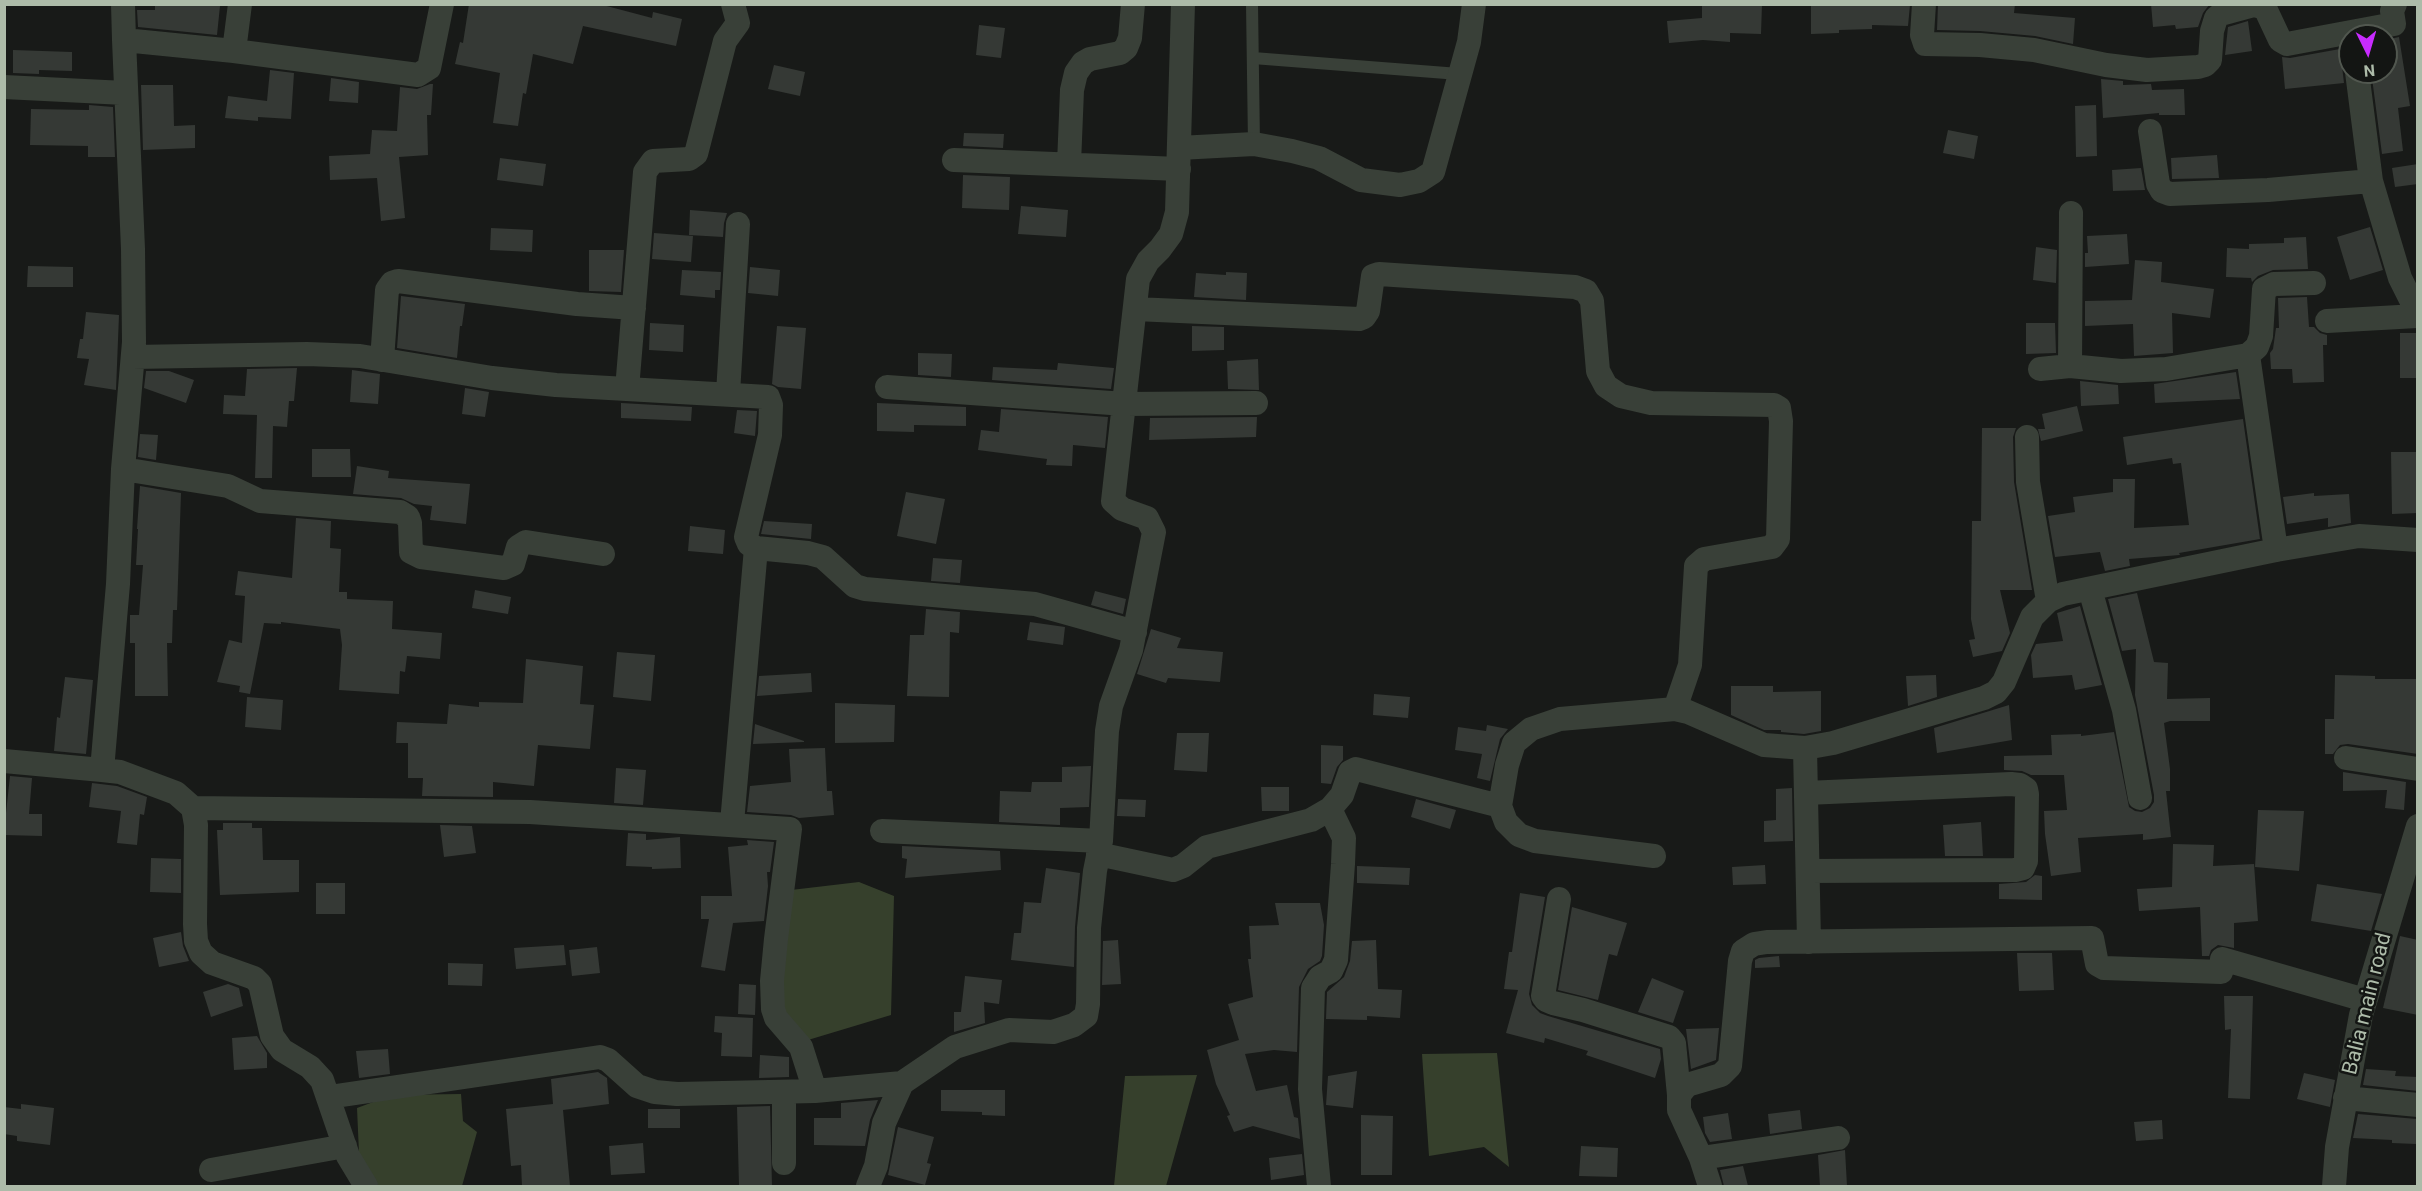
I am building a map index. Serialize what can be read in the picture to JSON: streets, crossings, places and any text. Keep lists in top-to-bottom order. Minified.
{"streets":{"street":["Balia main road"]},"north":"bottom"}
